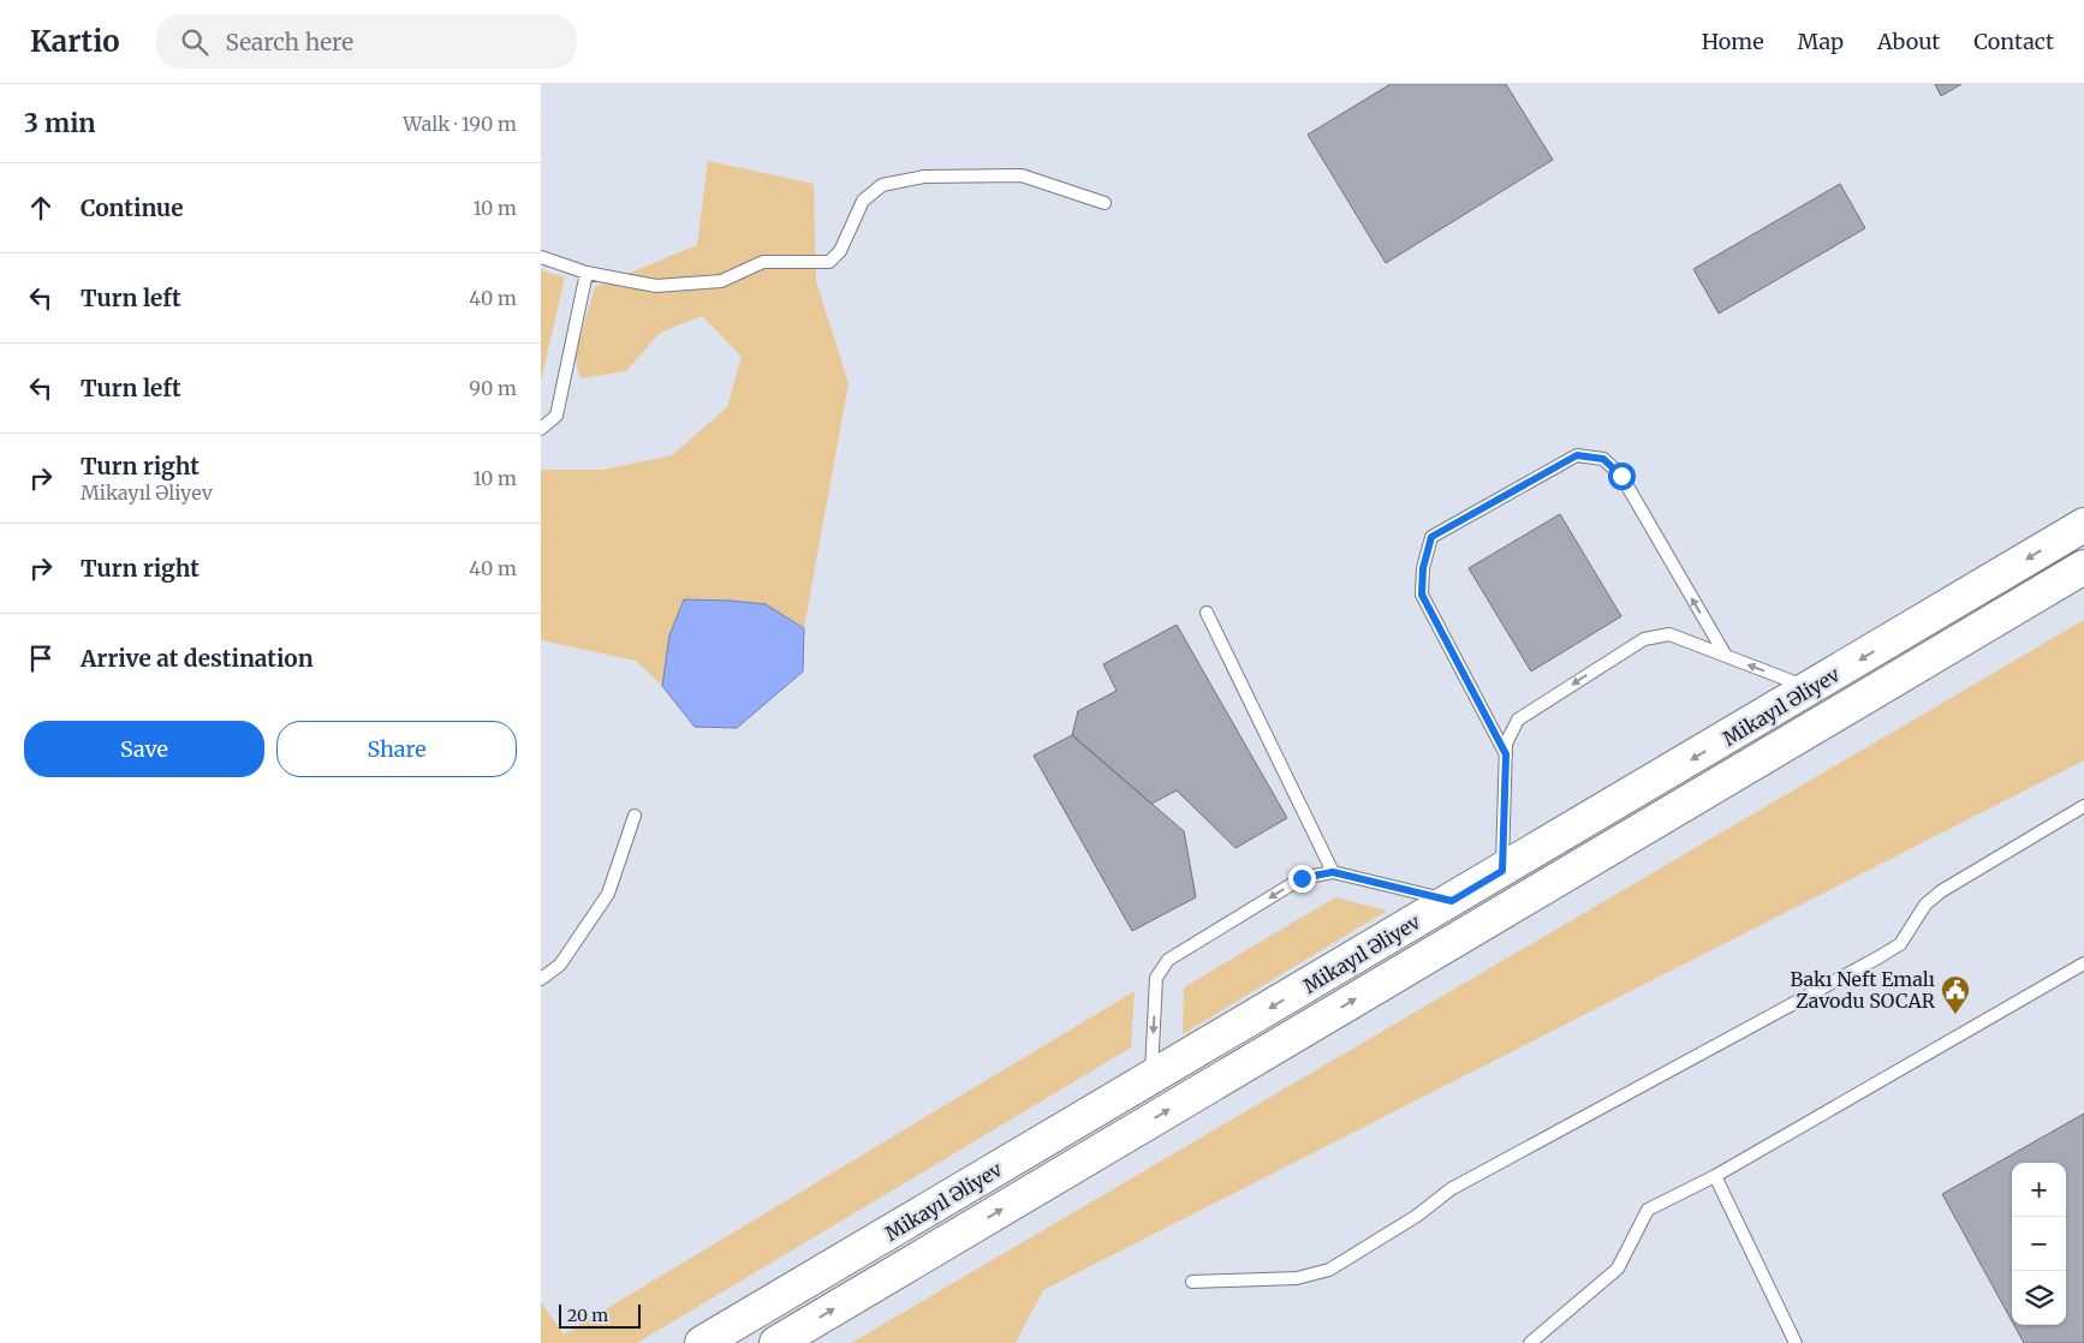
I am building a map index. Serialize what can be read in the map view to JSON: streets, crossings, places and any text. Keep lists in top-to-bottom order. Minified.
{"streets":{"main road":["Mikayıl Əliyev"]},"places":{"public building":["Bakı Neft Emalı Zavodu SOCAR"]},"scale_bar":"20 m","page":{"header":"Kartio","search":"Search here","nav":["Home","Map","About","Contact"],"heading":["3 min","Walk · 190 m"],"list":[["Continue","10 m"],["Turn left","40 m"],["Turn left","90 m"],["Turn right","Mikayıl Əliyev","10 m"],["Turn right","40 m"],"Arrive at destination"],"buttons":["Save","Share"],"map_buttons":["+","−"],"scale":"20 m"}}
